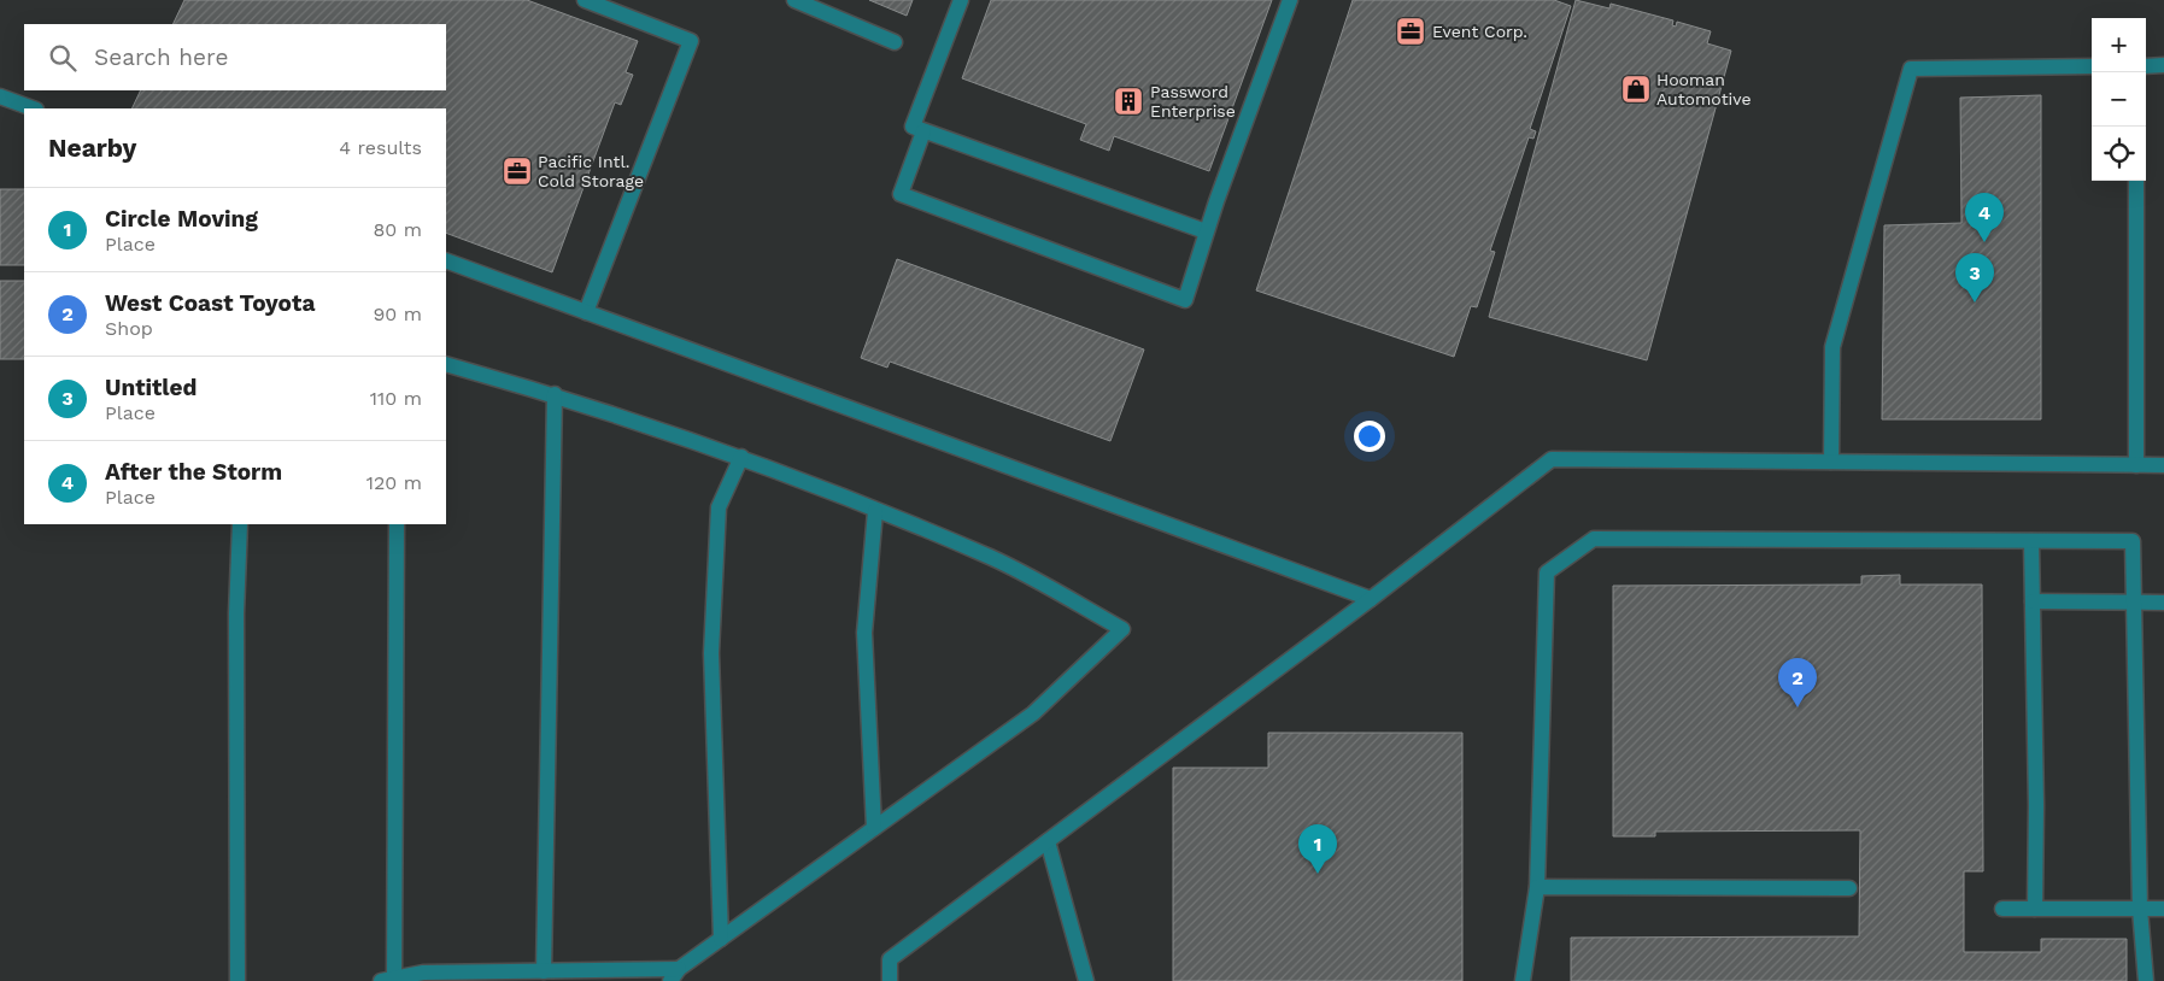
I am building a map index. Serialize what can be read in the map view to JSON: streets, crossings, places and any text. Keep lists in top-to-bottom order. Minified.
{"places":{"office":["Event Corp.","Pacific Intl. Cold Storage"],"shop":["Hooman Automotive"],"building":["Password Enterprise"]},"page":{"map_buttons":["+","−"],"search":"Search here","heading":["Nearby","4 results"],"list":[{"mark":"1","name":"Circle Moving","note":"Place","value":"80 m"},{"mark":"2","name":"West Coast Toyota","note":"Shop","value":"90 m"},{"mark":"3","name":"Untitled","note":"Place","value":"110 m"},{"mark":"4","name":"After the Storm","note":"Place","value":"120 m"}],"pins":["4","3","2","1"]}}
